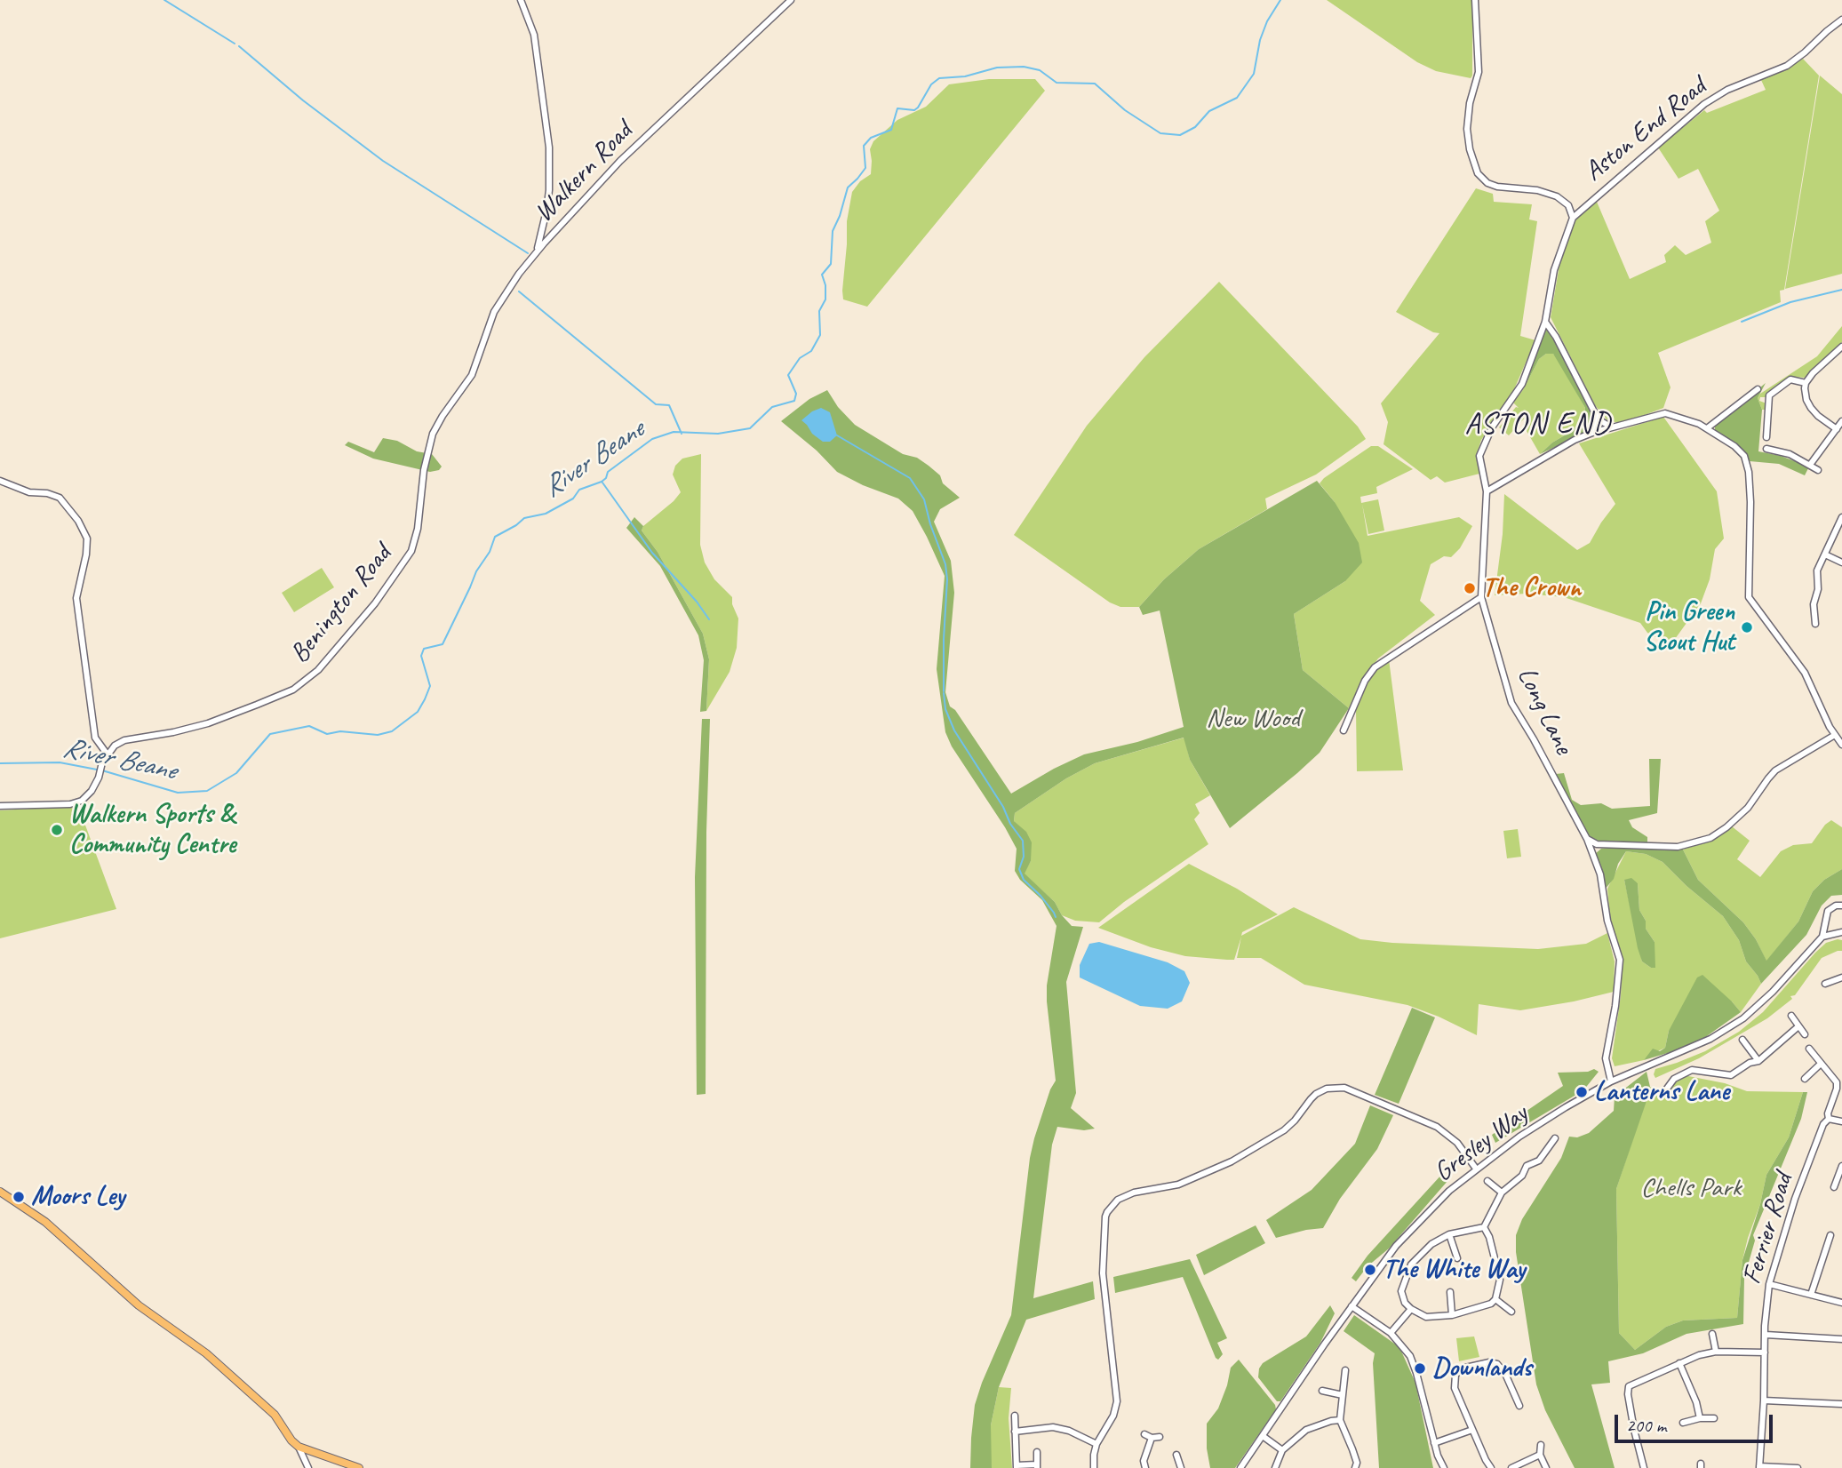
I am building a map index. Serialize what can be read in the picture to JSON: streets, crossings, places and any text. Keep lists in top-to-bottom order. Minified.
{"streets":{"street":["Aston End Road","Walkern Road","Benington Road","Long Lane","Gresley Way","Ferrier Road"]},"crossings":[["Aston End Road","Long Lane"],["Walkern Road","Benington Road"]],"districts":["ASTON END"],"water":["River Beane"],"parks":["New Wood","Chells Park"],"places":["The Crown","Pin Green Scout Hut","Walkern Sports & Community Centre","Lanterns Lane","Moors Ley","The White Way","Downlands"],"scale_bar":"200 m"}
